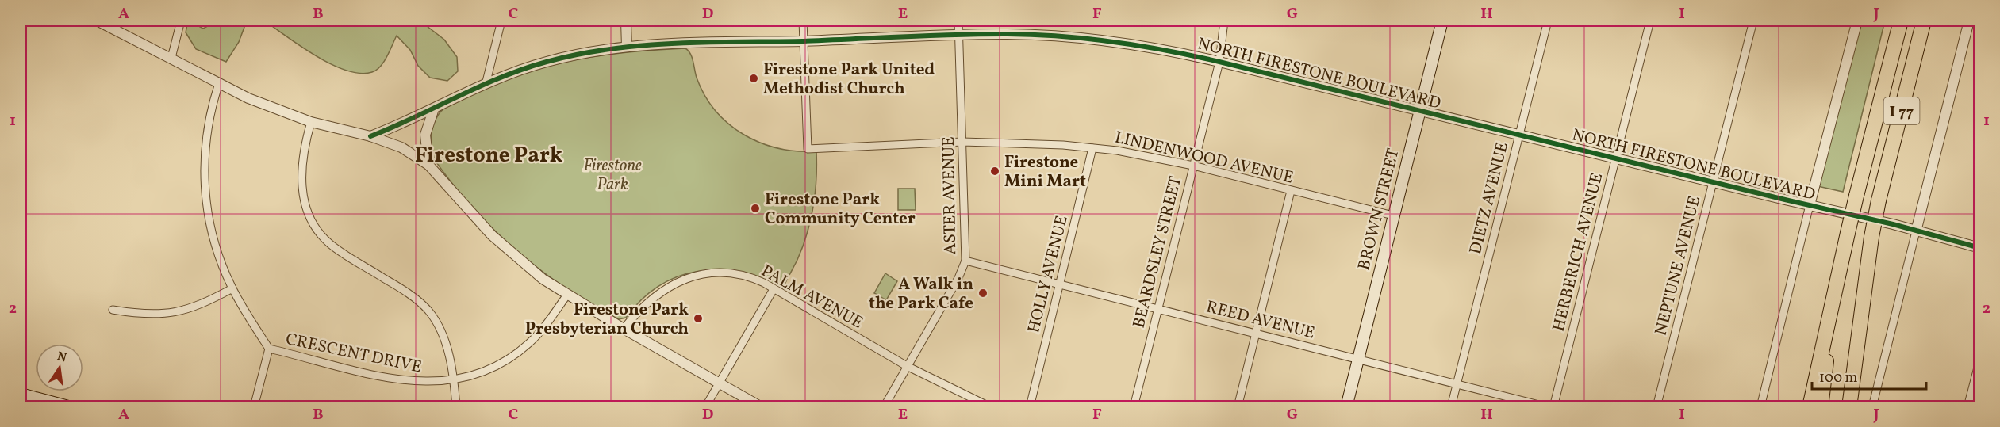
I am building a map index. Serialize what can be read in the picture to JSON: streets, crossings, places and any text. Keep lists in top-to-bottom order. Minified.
{"streets":{"highway":["I 77"],"main road":["BROWN STREET"],"street":["NORTH FIRESTONE BOULEVARD","LINDENWOOD AVENUE","ASTER AVENUE","DIETZ AVENUE","BEARDSLEY STREET","HERBERICH AVENUE","NEPTUNE AVENUE","HOLLY AVENUE","PALM AVENUE","REED AVENUE","CRESCENT DRIVE"]},"crossings":[["NORTH FIRESTONE BOULEVARD","LINDENWOOD AVENUE"],["NORTH FIRESTONE BOULEVARD","ASTER AVENUE"],["NORTH FIRESTONE BOULEVARD","DIETZ AVENUE"],["NORTH FIRESTONE BOULEVARD","BROWN STREET"],["NORTH FIRESTONE BOULEVARD","BEARDSLEY STREET"],["NORTH FIRESTONE BOULEVARD","HERBERICH AVENUE"],["NORTH FIRESTONE BOULEVARD","NEPTUNE AVENUE"],["LINDENWOOD AVENUE","ASTER AVENUE"],["LINDENWOOD AVENUE","BROWN STREET"],["LINDENWOOD AVENUE","BEARDSLEY STREET"],["LINDENWOOD AVENUE","HOLLY AVENUE"],["ASTER AVENUE","PALM AVENUE"],["ASTER AVENUE","REED AVENUE"],["DIETZ AVENUE","REED AVENUE"],["BROWN STREET","REED AVENUE"],["BEARDSLEY STREET","REED AVENUE"],["HOLLY AVENUE","REED AVENUE"]],"districts":["Firestone Park"],"parks":["Firestone Park"],"places":["Firestone Park United Methodist Church","Firestone Mini Mart","Firestone Park Community Center","A Walk in the Park Cafe","Firestone Park Presbyterian Church"],"scale_bar":"100 m","north":"top","grid":{"columns":["A","B","C","D","E","F","G","H","I","J"],"rows":["1","2"]}}
